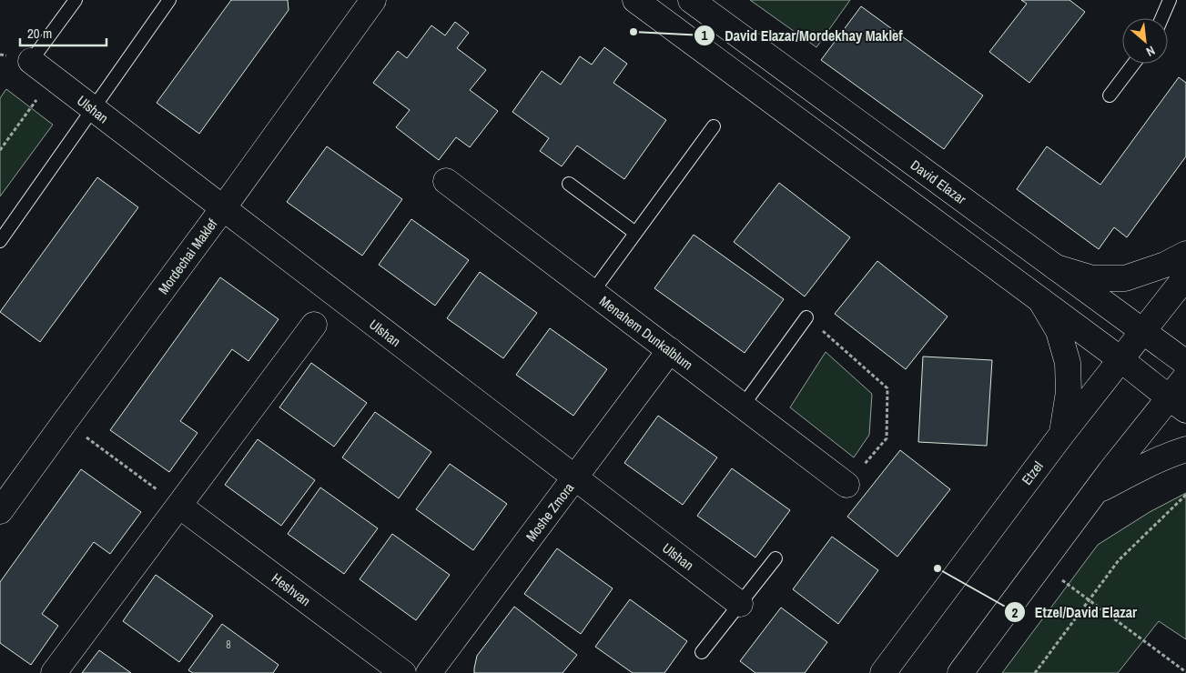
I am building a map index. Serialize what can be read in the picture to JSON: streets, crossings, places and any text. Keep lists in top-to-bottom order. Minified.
{"streets":{"street":["Ulshan","David Elazar","Mordechai Maklef","Menahem Dunkalblum","Etzel","Moshe Zmora","Heshvan"]},"crossings":[["Ulshan","Mordechai Maklef"],["Ulshan","Moshe Zmora"],["David Elazar","Etzel"],["Menahem Dunkalblum","Moshe Zmora"]],"places":["David Elazar/Mordekhay Maklef","Etzel/David Elazar"],"house_numbers":["8"],"scale_bar":"20 m","north":"bottom right"}
